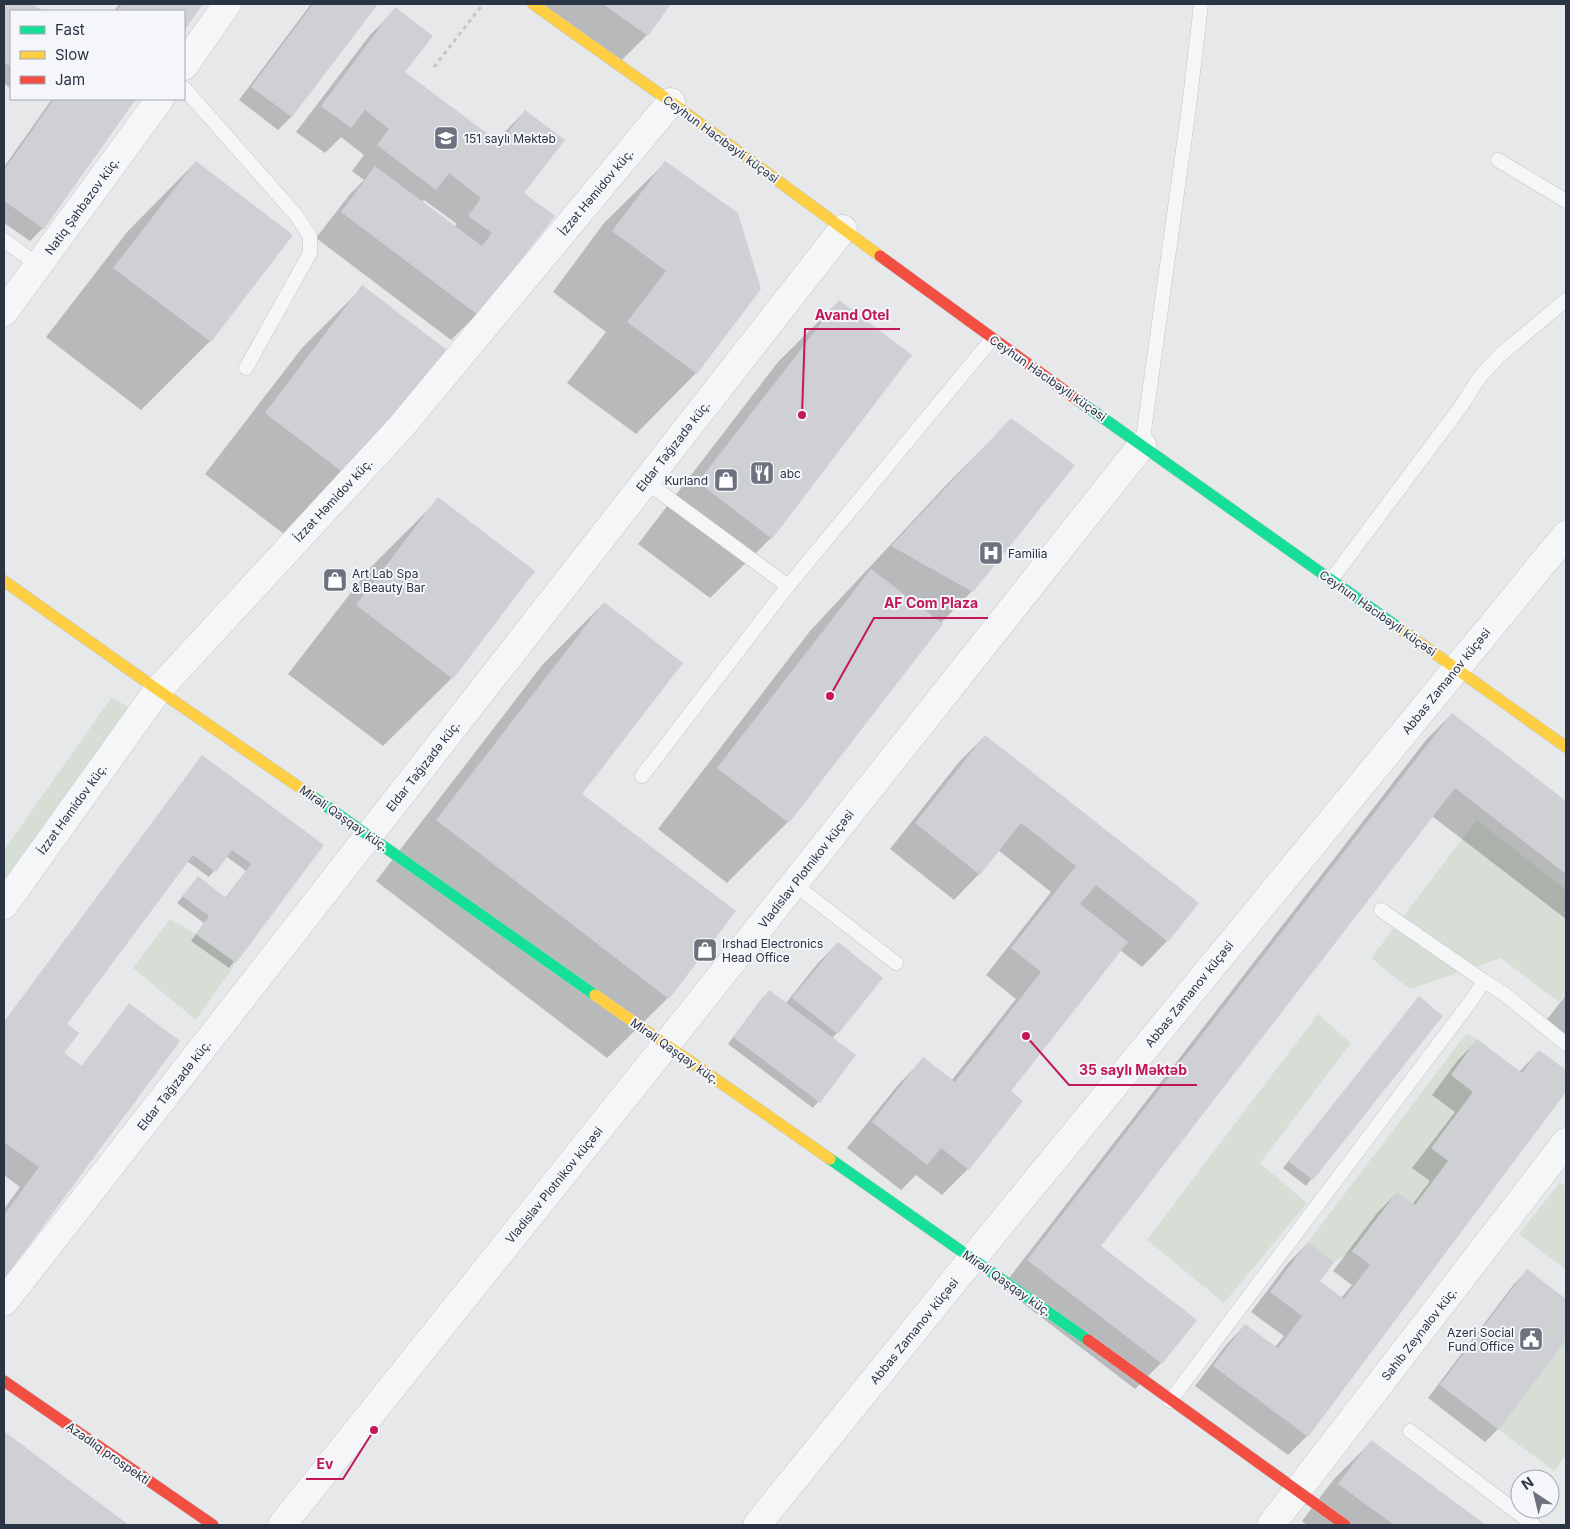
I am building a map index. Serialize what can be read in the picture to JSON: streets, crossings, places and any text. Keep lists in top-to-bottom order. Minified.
{"streets":{"street":["Ceyhun Hacıbəyli küçəsi","İzzət Həmidov küç.","Natiq Şahbazov küç.","Eldar Tağızadə küç.","Abbas Zamanov küçəsi","Mirəli Qaşqay küç.","Vladislav Plotnikov küçəsi","Sahib Zeynalov küç.","Azadlıq prospekti"]},"crossings":[["Ceyhun Hacıbəyli küçəsi","İzzət Həmidov küç."],["Ceyhun Hacıbəyli küçəsi","Eldar Tağızadə küç."],["Ceyhun Hacıbəyli küçəsi","Abbas Zamanov küçəsi"],["Ceyhun Hacıbəyli küçəsi","Vladislav Plotnikov küçəsi"],["İzzət Həmidov küç.","Mirəli Qaşqay küç."],["Eldar Tağızadə küç.","Mirəli Qaşqay küç."],["Abbas Zamanov küçəsi","Mirəli Qaşqay küç."],["Mirəli Qaşqay küç.","Vladislav Plotnikov küçəsi"],["Mirəli Qaşqay küç.","Sahib Zeynalov küç."]],"places":{"school or university":["151 saylı Məktəb"],"other":["Avand Otel","AF Com Plaza","35 saylı Məktəb","Ev"],"restaurant":["abc"],"shop":["Kurland","Art Lab Spa & Beauty Bar","Irshad Electronics Head Office"],"hospital":["Familia"],"public building":["Azeri Social Fund Office"]},"legend":["Fast","Slow","Jam"],"north":"top left"}
